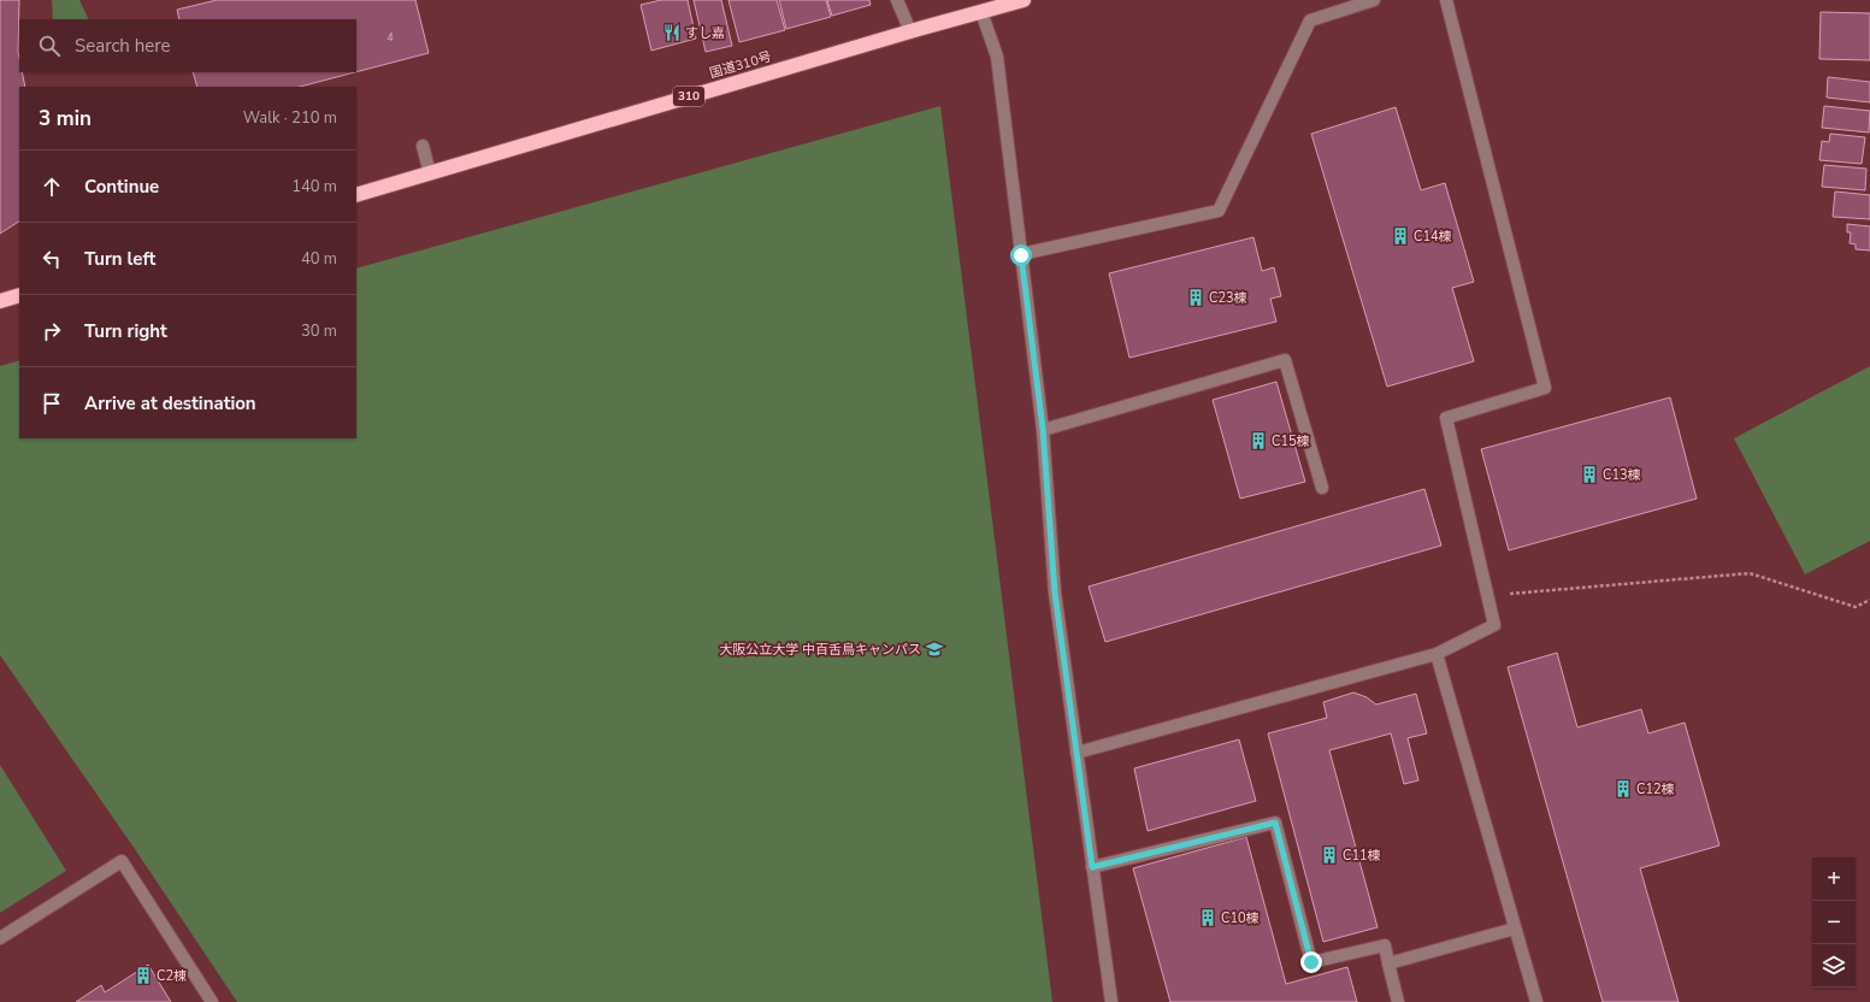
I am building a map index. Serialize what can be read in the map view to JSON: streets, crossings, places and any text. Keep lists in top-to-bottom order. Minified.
{"streets":{"highway":["国道310号","310"]},"places":{"restaurant":["すし嘉"],"building":["C14棟","C23棟","C15棟","C13棟","C12棟","C11棟","C10棟","C2棟"],"school or university":["大阪公立大学 中百舌鳥キャンパス"]},"house_numbers":["4"],"page":{"search":"Search here","heading":["3 min","Walk · 210 m"],"list":[["Continue","140 m"],["Turn left","40 m"],["Turn right","30 m"],"Arrive at destination"],"map_buttons":["+","−"]}}
